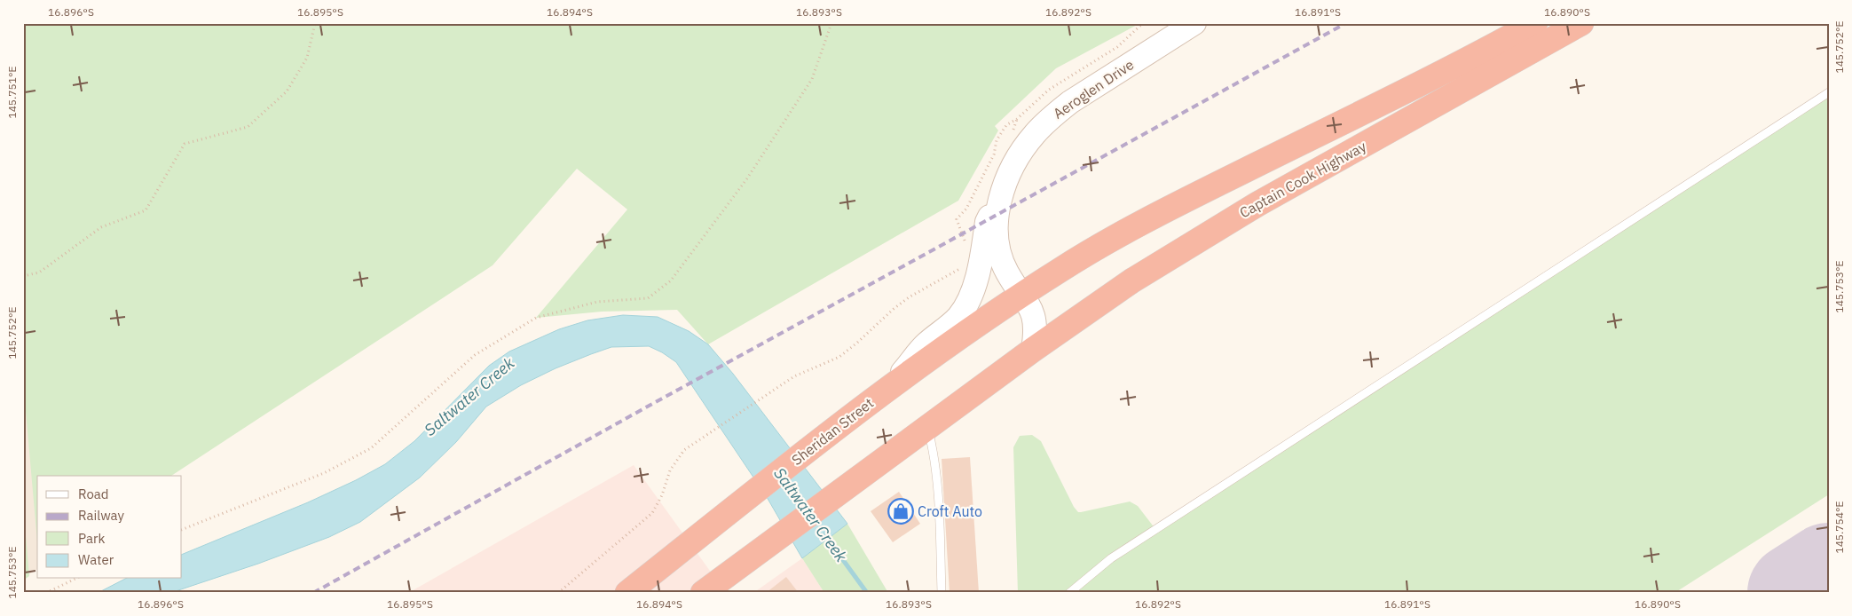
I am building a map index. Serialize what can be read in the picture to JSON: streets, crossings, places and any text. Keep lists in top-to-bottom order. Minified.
{"streets":{"highway":["Captain Cook Highway","Sheridan Street"],"street":["Aeroglen Drive"]},"crossings":[["Aeroglen Drive","Captain Cook Highway"],["Aeroglen Drive","Sheridan Street"]],"water":["Saltwater Creek"],"places":{"shop":["Croft Auto"]},"legend":["Road","Railway","Park","Water"],"coordinates":["16.896°S","16.895°S","16.894°S","16.893°S","16.892°S","16.891°S","16.890°S","145.752°E","145.751°E","145.753°E","145.754°E"]}
